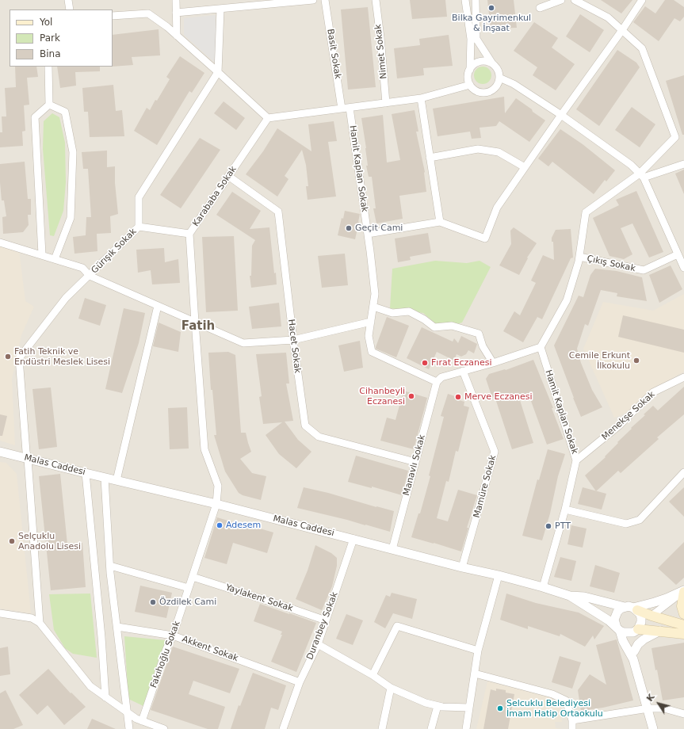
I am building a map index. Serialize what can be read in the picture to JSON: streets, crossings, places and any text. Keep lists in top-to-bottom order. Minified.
{"streets":{"street":["Nimet Sokak","Basit Sokak","Hamit Kaplan Sokak","Karababa Sokak","Gürışık Sokak","Çıkış Sokak","Hacet Sokak","Menekşe Sokak","Malas Caddesi","Manavlı Sokak","Mamüre Sokak","Yaylakent Sokak","Duranbey Sokak","Akkent Sokak","Fakıhoğlu Sokak"]},"crossings":[["Hamit Kaplan Sokak","Menekşe Sokak"],["Hamit Kaplan Sokak","Malas Caddesi"],["Hamit Kaplan Sokak","Manavlı Sokak"],["Karababa Sokak","Hacet Sokak"],["Karababa Sokak","Malas Caddesi"],["Karababa Sokak","Yaylakent Sokak"],["Karababa Sokak","Fakıhoğlu Sokak"],["Gürışık Sokak","Malas Caddesi"],["Hacet Sokak","Manavlı Sokak"],["Malas Caddesi","Manavlı Sokak"],["Malas Caddesi","Mamüre Sokak"],["Malas Caddesi","Duranbey Sokak"],["Yaylakent Sokak","Duranbey Sokak"],["Yaylakent Sokak","Fakıhoğlu Sokak"],["Duranbey Sokak","Akkent Sokak"],["Akkent Sokak","Fakıhoğlu Sokak"]],"districts":["Fatih"],"places":["Bilka Gayrimenkul & İnşaat","Geçit Cami","Fatih Teknik ve Endüstri Meslek Lisesi","Cemile Erkunt İlkokulu","Fırat Eczanesi","Cihanbeyli Eczanesi","Merve Eczanesi","Adesem","PTT","Selçuklu Anadolu Lisesi","Özdilek Cami","Selcuklu Belediyesi İmam Hatip Ortaokulu"],"legend":["Yol","Park","Bina"],"north":"top left"}
